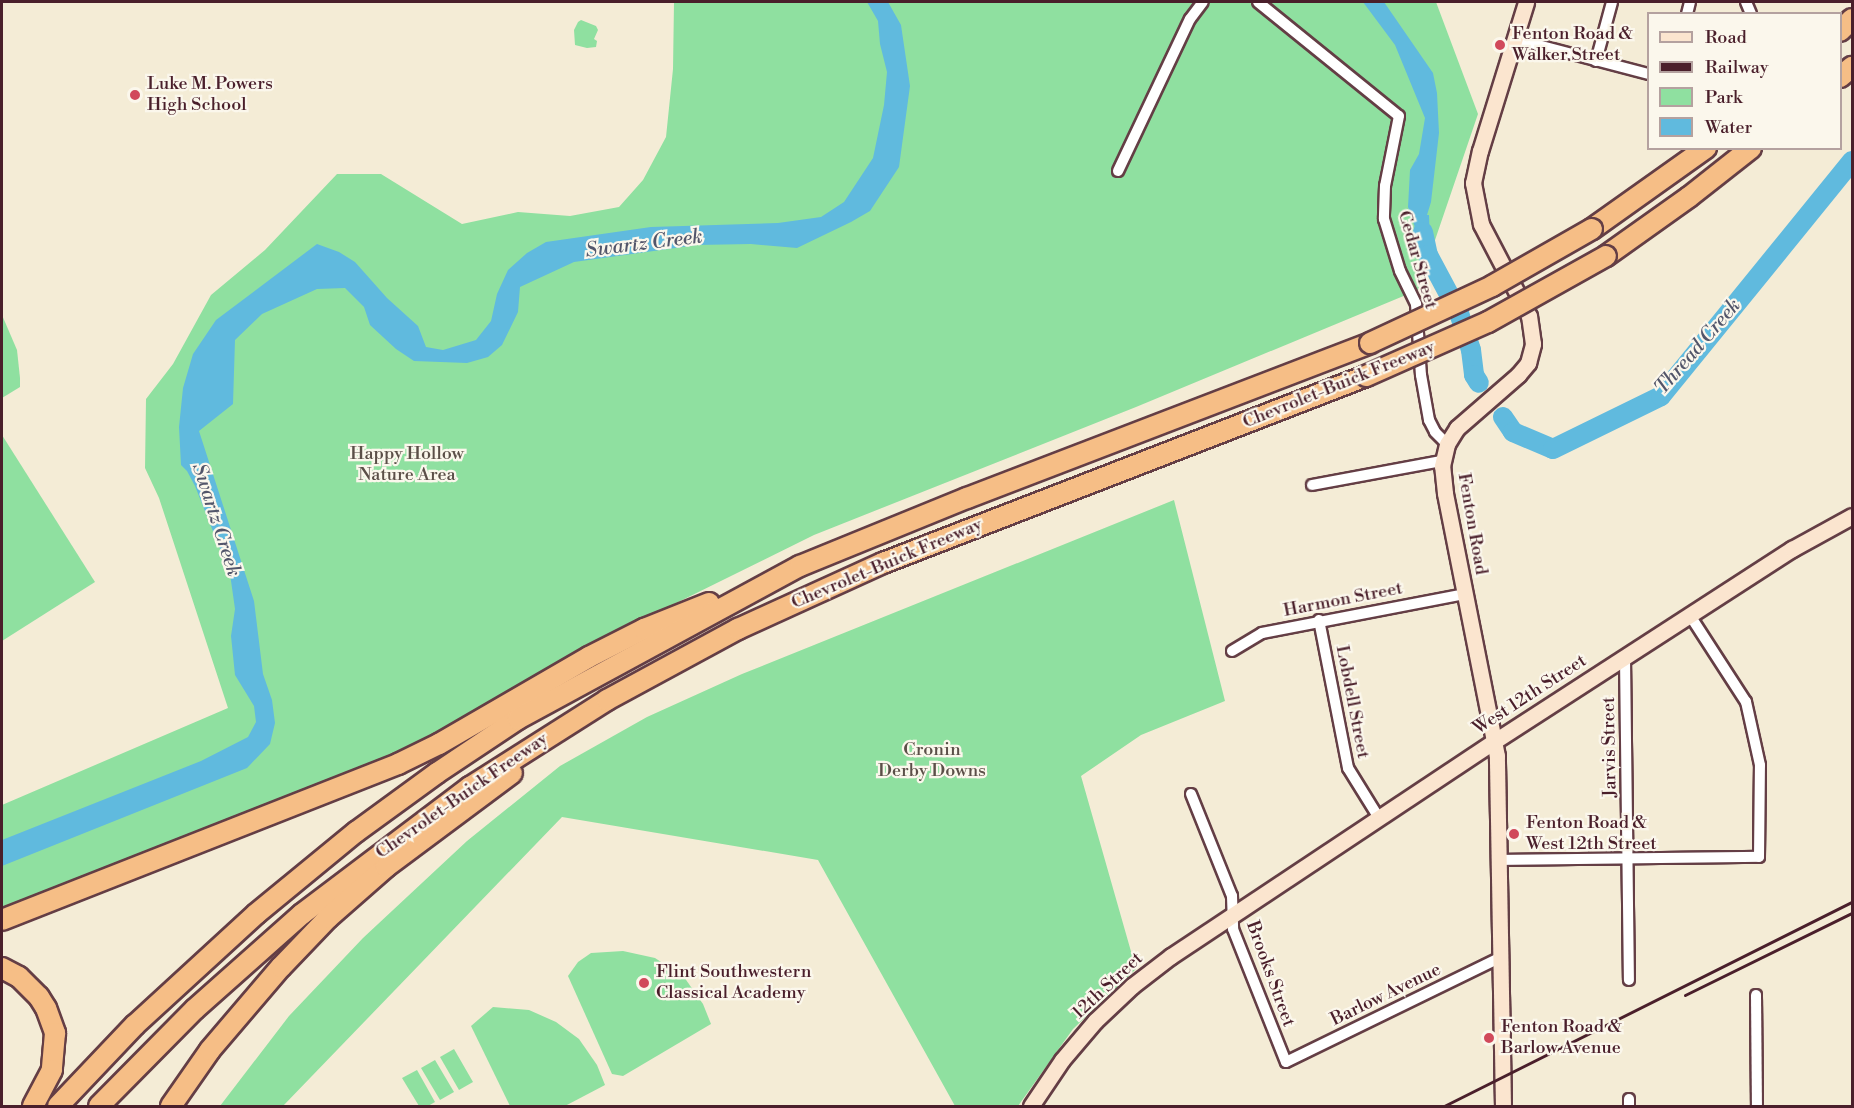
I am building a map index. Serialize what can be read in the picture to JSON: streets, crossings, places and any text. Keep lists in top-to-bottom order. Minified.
{"streets":{"highway":["Chevrolet-Buick Freeway"],"street":["Cedar Street","Fenton Road","Harmon Street","West 12th Street","Lobdell Street","Jarvis Street","Brooks Street","12th Street","Barlow Avenue"]},"crossings":[["Cedar Street","Fenton Road"],["Fenton Road","Harmon Street"],["Fenton Road","West 12th Street"],["Fenton Road","Barlow Avenue"],["Harmon Street","Lobdell Street"],["West 12th Street","Lobdell Street"],["West 12th Street","Jarvis Street"],["West 12th Street","Brooks Street"],["West 12th Street","12th Street"],["Brooks Street","12th Street"],["Brooks Street","Barlow Avenue"]],"water":["Swartz Creek","Thread Creek"],"parks":["Happy Hollow Nature Area","Cronin Derby Downs"],"places":["Fenton Road & Walker Street","Luke M. Powers High School","Fenton Road & West 12th Street","Flint Southwestern Classical Academy","Fenton Road & Barlow Avenue"],"legend":["Road","Railway","Park","Water"]}
